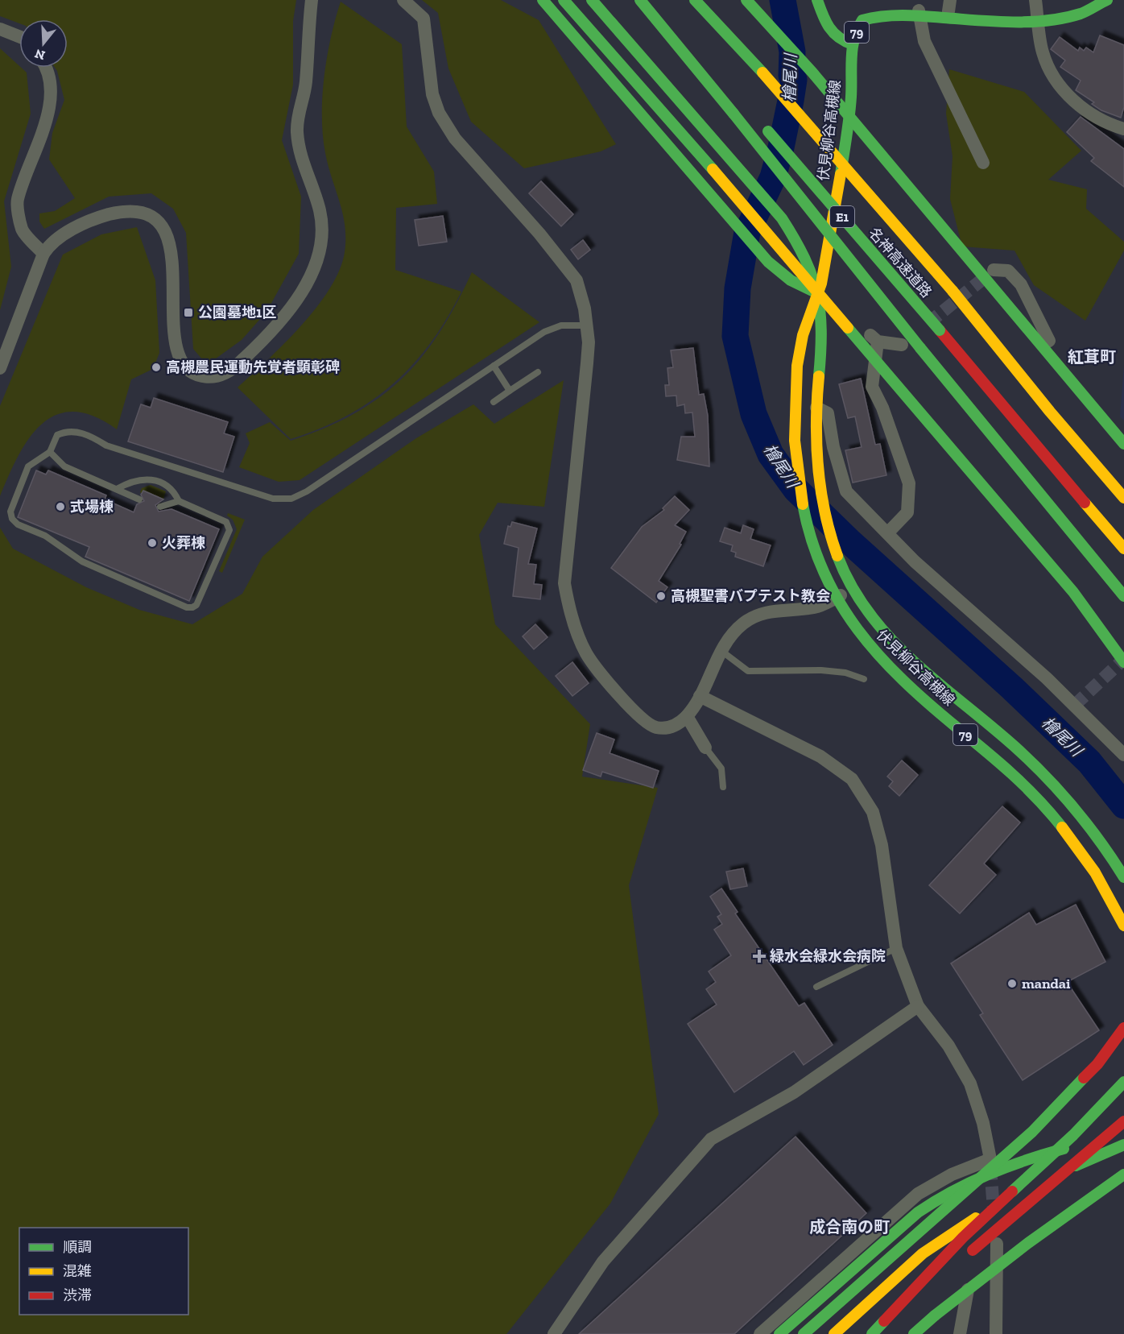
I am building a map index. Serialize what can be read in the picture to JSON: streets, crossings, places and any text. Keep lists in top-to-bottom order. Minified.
{"streets":{"main road":["79","伏見柳谷高槻線","E1","名神高速道路"]},"districts":["紅茸町","成合南の町"],"water":["檜尾川"],"places":{"transit":["公園墓地1区"],"other":["高槻農民運動先覚者顕彰碑","式場棟","火葬棟","高槻聖書バプテスト教会","mandai"],"health":["緑水会緑水会病院"]},"legend":["順調","混雑","渋滞"],"north":"bottom"}
